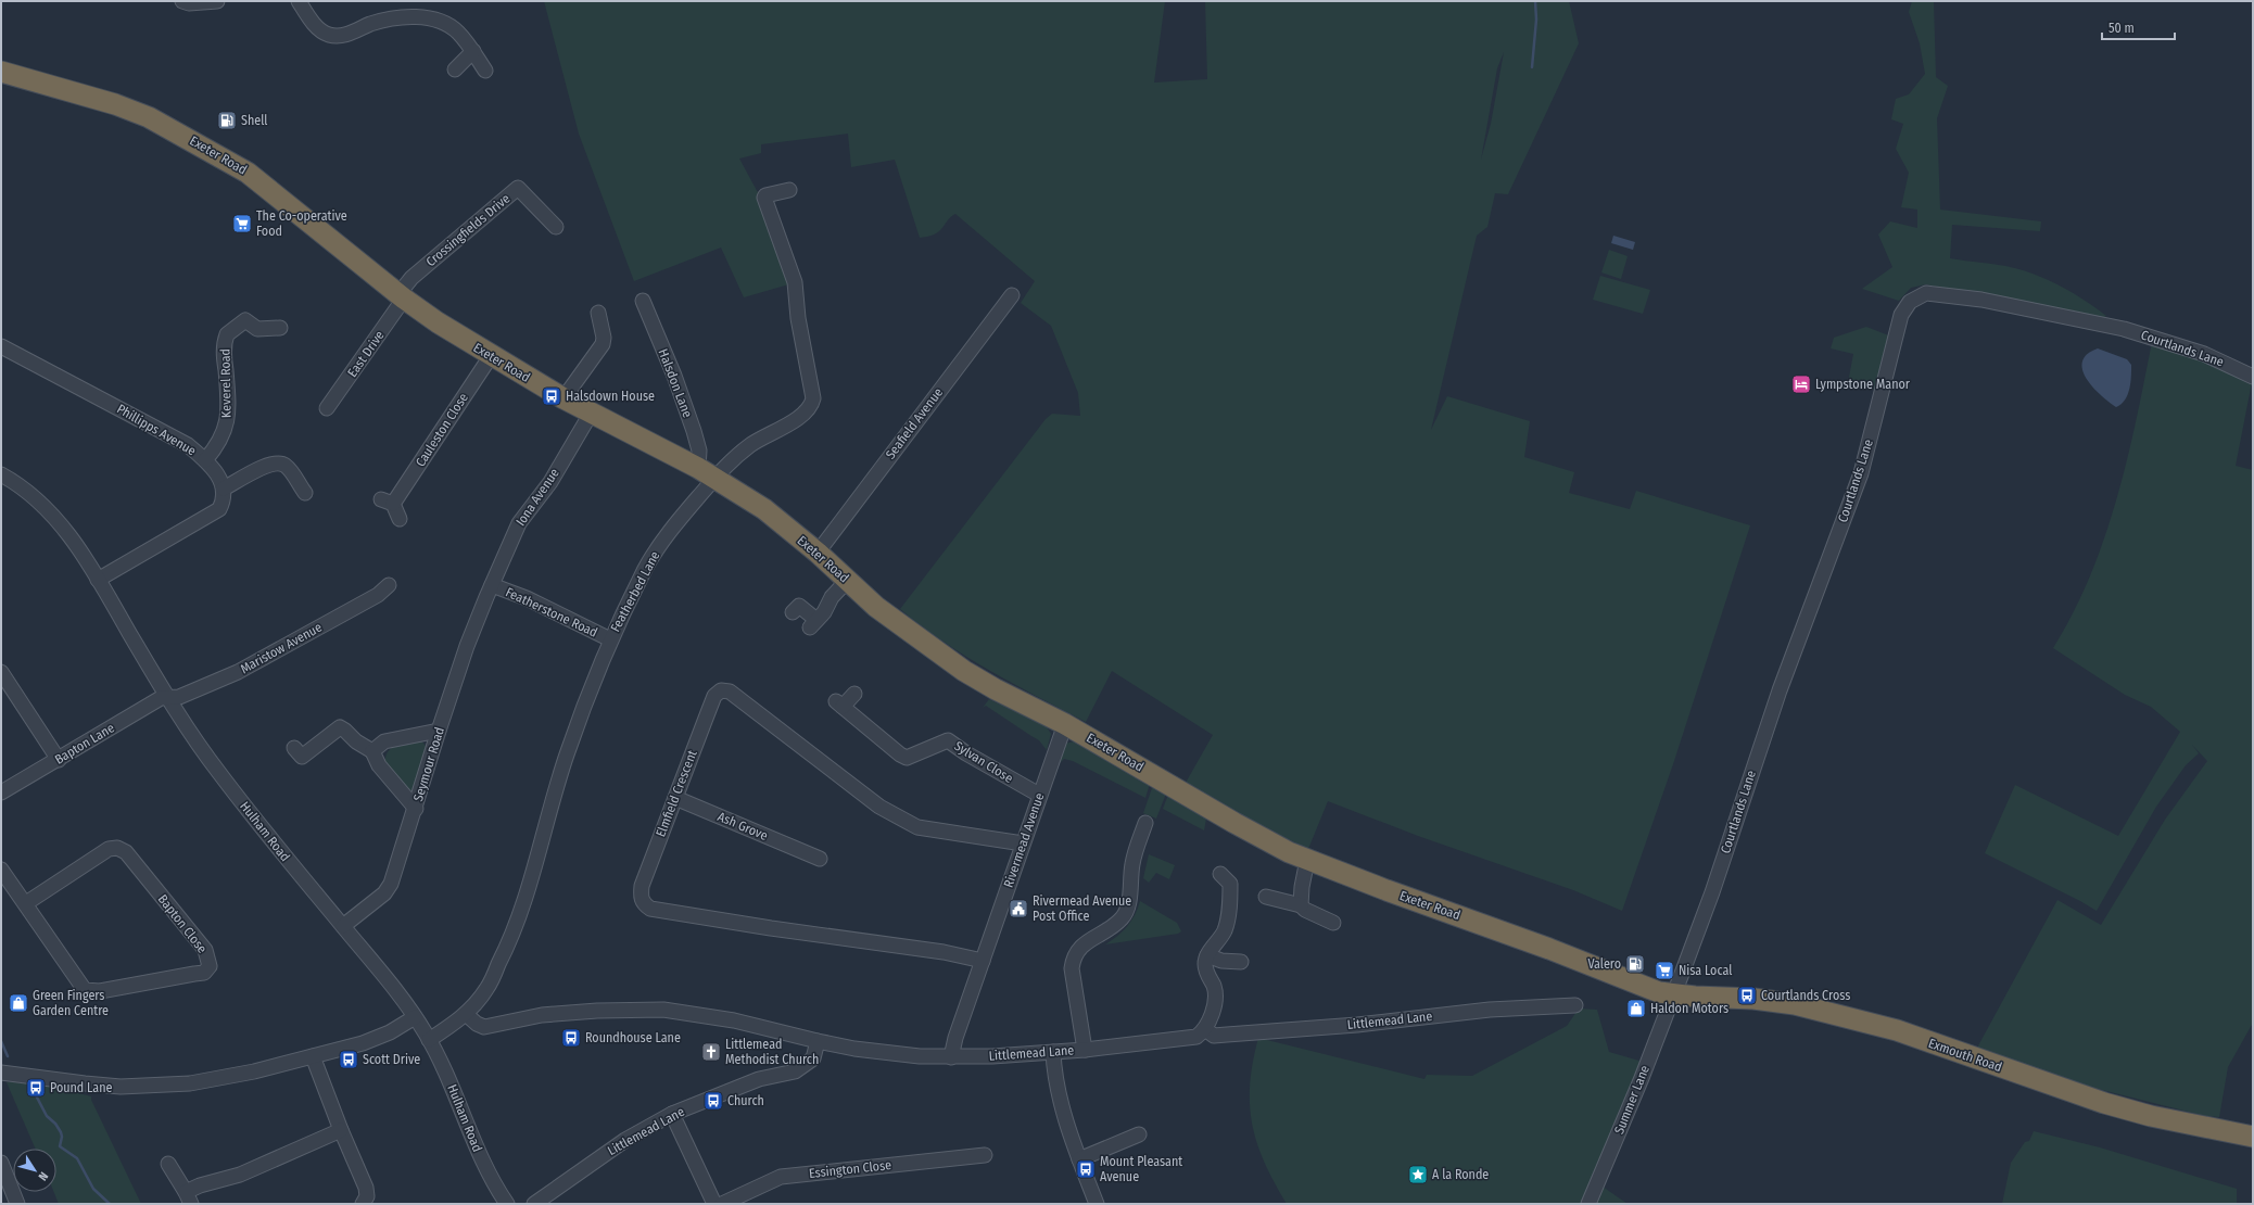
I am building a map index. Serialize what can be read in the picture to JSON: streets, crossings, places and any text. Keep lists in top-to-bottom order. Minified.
{"streets":{"highway":["Exeter Road","Exmouth Road"],"street":["Crossingfields Drive","Courtlands Lane","East Drive","Keverel Road","Halsdon Lane","Seafield Avenue","Phillipps Avenue","Cauleston Close","Iona Avenue","Featherbed Lane","Featherstone Road","Maristow Avenue","Bapton Lane","Sylvan Close","Seymour Road","Elmfield Crescent","Ash Grove","Hulham Road","Rivermead Avenue","Bapton Close","Littlemead Lane","Summer Lane","Essington Close"]},"crossings":[["Exeter Road","Crossingfields Drive"],["Exeter Road","Courtlands Lane"],["Exeter Road","East Drive"],["Exeter Road","Halsdon Lane"],["Exeter Road","Seafield Avenue"],["Exeter Road","Cauleston Close"],["Exeter Road","Iona Avenue"],["Exeter Road","Featherbed Lane"],["Exeter Road","Rivermead Avenue"],["Exeter Road","Exmouth Road"],["Exeter Road","Summer Lane"],["Crossingfields Drive","East Drive"],["Courtlands Lane","Exmouth Road"],["Courtlands Lane","Summer Lane"],["Keverel Road","Phillipps Avenue"],["Halsdon Lane","Featherbed Lane"],["Iona Avenue","Featherstone Road"],["Iona Avenue","Seymour Road"],["Featherbed Lane","Featherstone Road"],["Featherbed Lane","Hulham Road"],["Featherstone Road","Seymour Road"],["Maristow Avenue","Bapton Lane"],["Maristow Avenue","Hulham Road"],["Bapton Lane","Hulham Road"],["Sylvan Close","Rivermead Avenue"],["Seymour Road","Hulham Road"],["Elmfield Crescent","Ash Grove"],["Elmfield Crescent","Rivermead Avenue"],["Rivermead Avenue","Littlemead Lane"],["Exmouth Road","Summer Lane"]],"places":{"fuel station":["Shell","Valero"],"supermarket":["The Co-operative Food","Nisa Local"],"hotel":["Lympstone Manor"],"bus stop":["Halsdown House","Courtlands Cross","Roundhouse Lane","Scott Drive","Pound Lane","Church","Mount Pleasant Avenue"],"public building":["Rivermead Avenue Post Office"],"shop":["Green Fingers Garden Centre","Haldon Motors"],"church":["Littlemead Methodist Church"],"place":["A la Ronde"]},"scale_bar":"50 m","north":"bottom right"}
